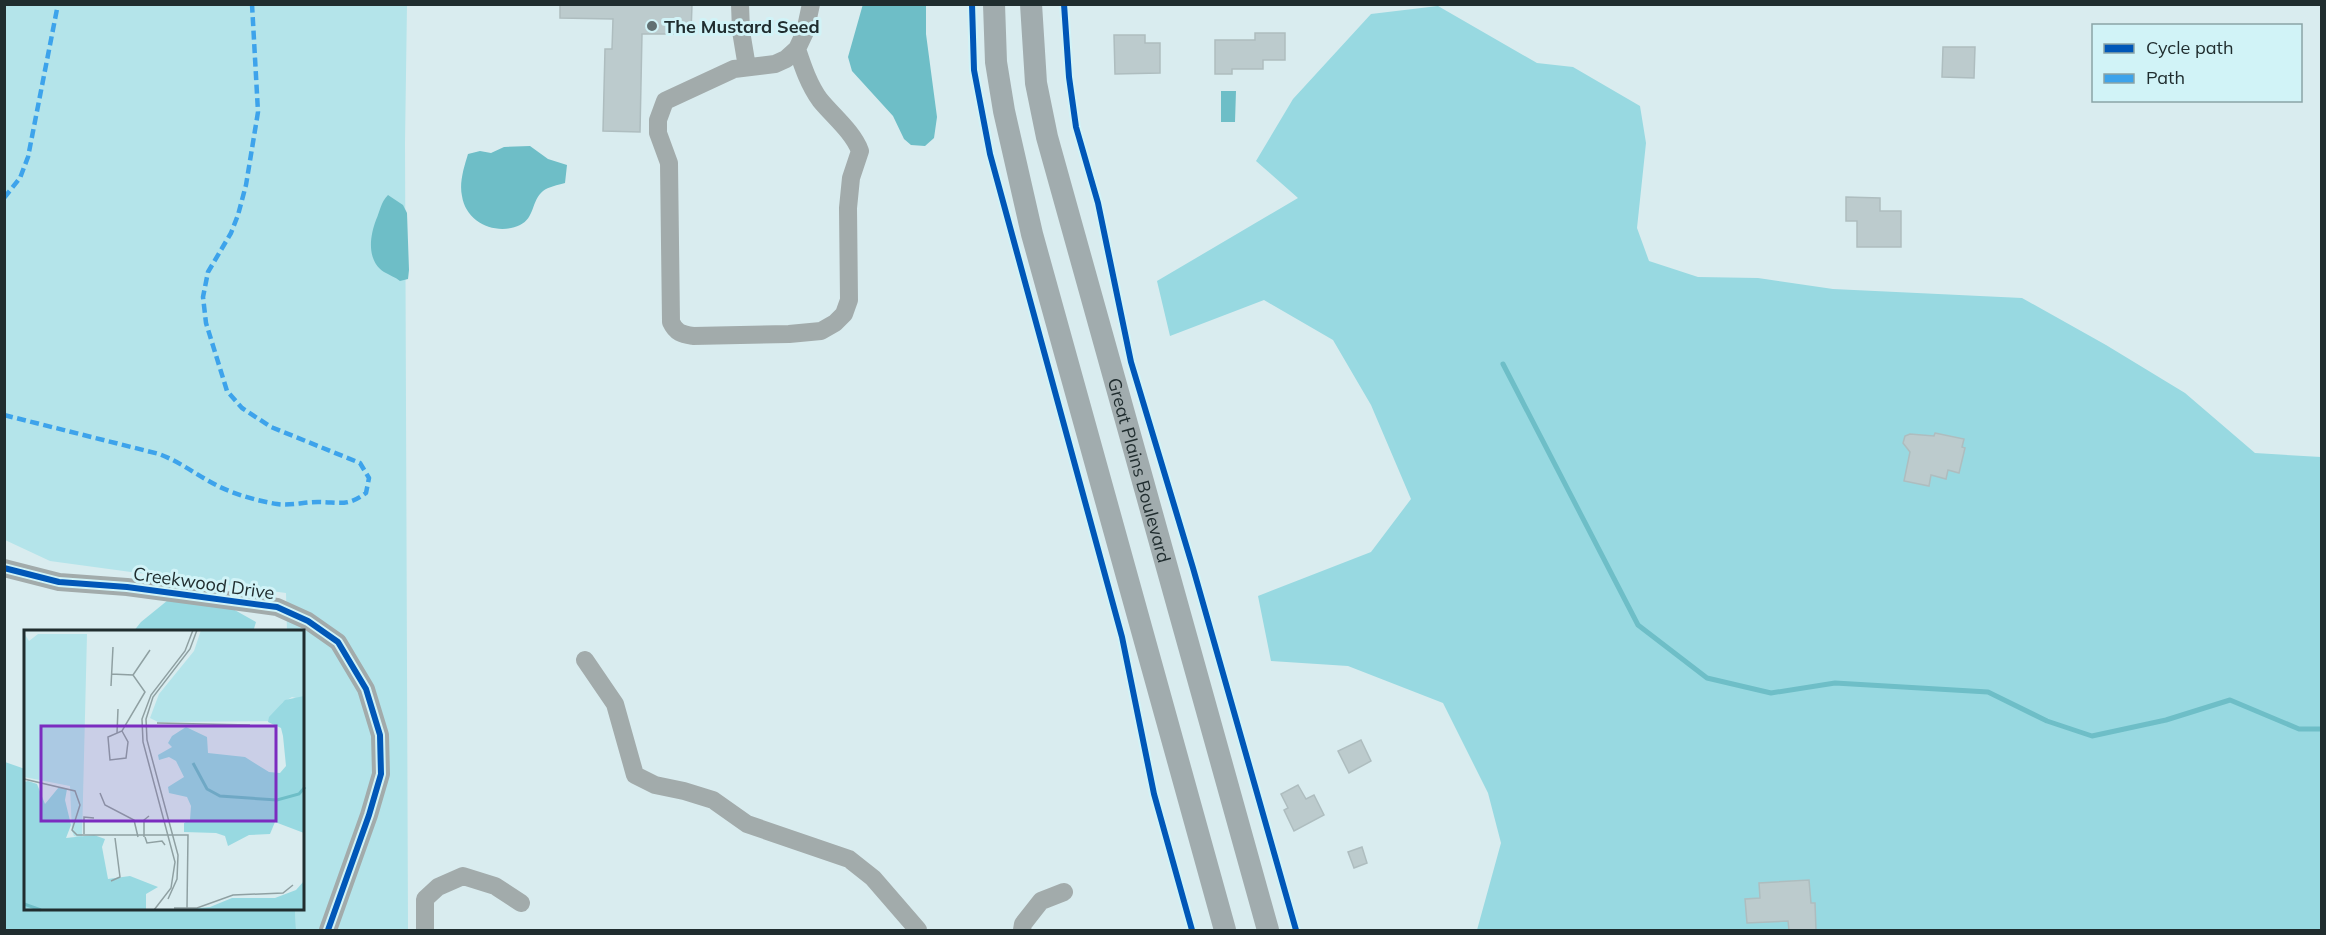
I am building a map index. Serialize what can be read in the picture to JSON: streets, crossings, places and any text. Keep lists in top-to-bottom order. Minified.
{"streets":{"main road":["Great Plains Boulevard"],"street":["Creekwood Drive"]},"places":["The Mustard Seed"],"legend":["Cycle path","Path"]}
